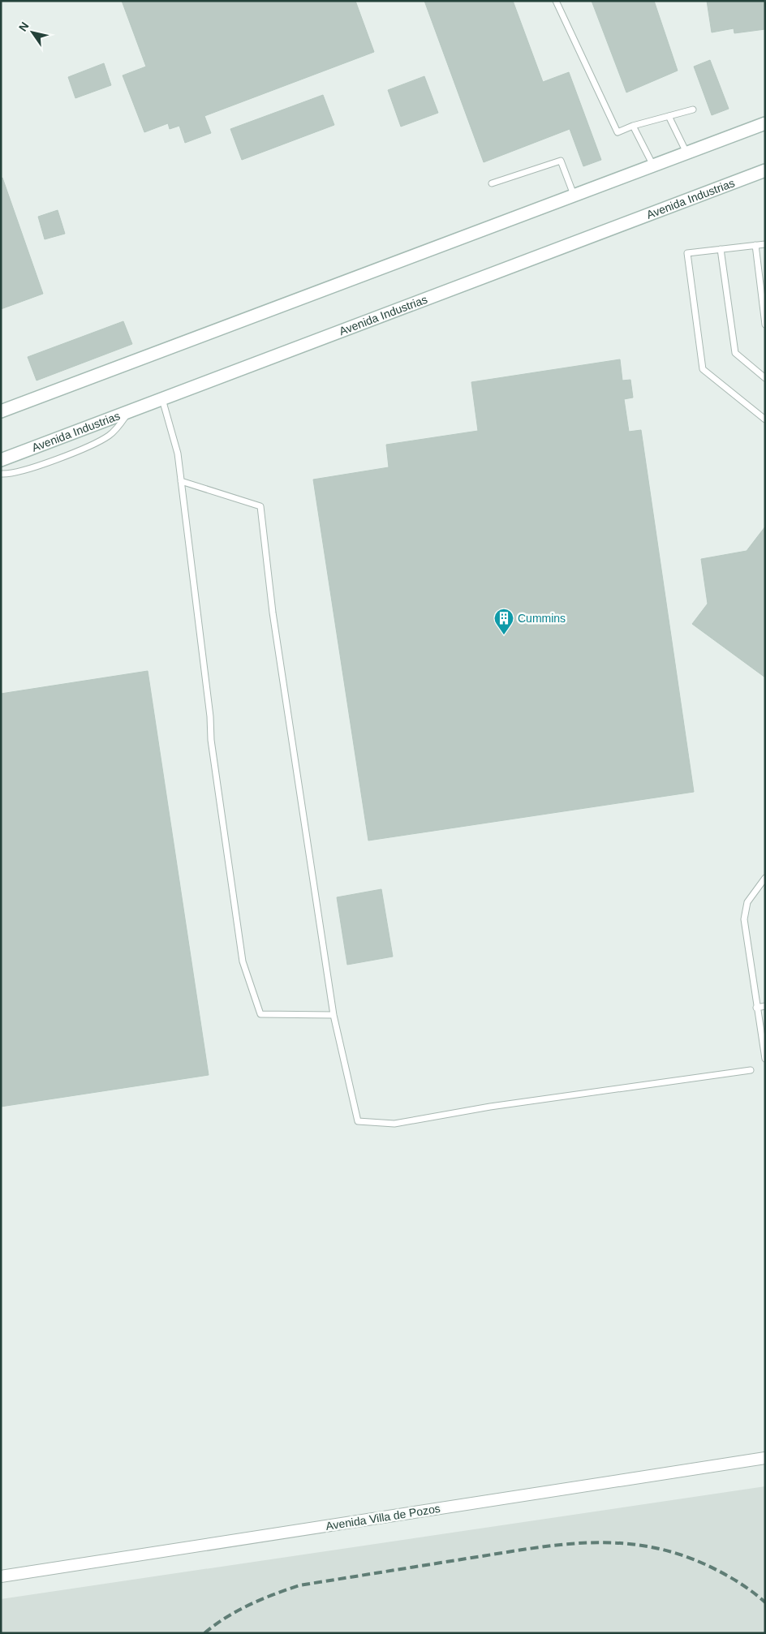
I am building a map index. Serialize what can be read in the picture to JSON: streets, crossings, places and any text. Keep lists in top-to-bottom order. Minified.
{"streets":{"main road":["Avenida Industrias"],"street":["Avenida Villa de Pozos"]},"places":{"building":["Cummins"]},"north":"top left"}
